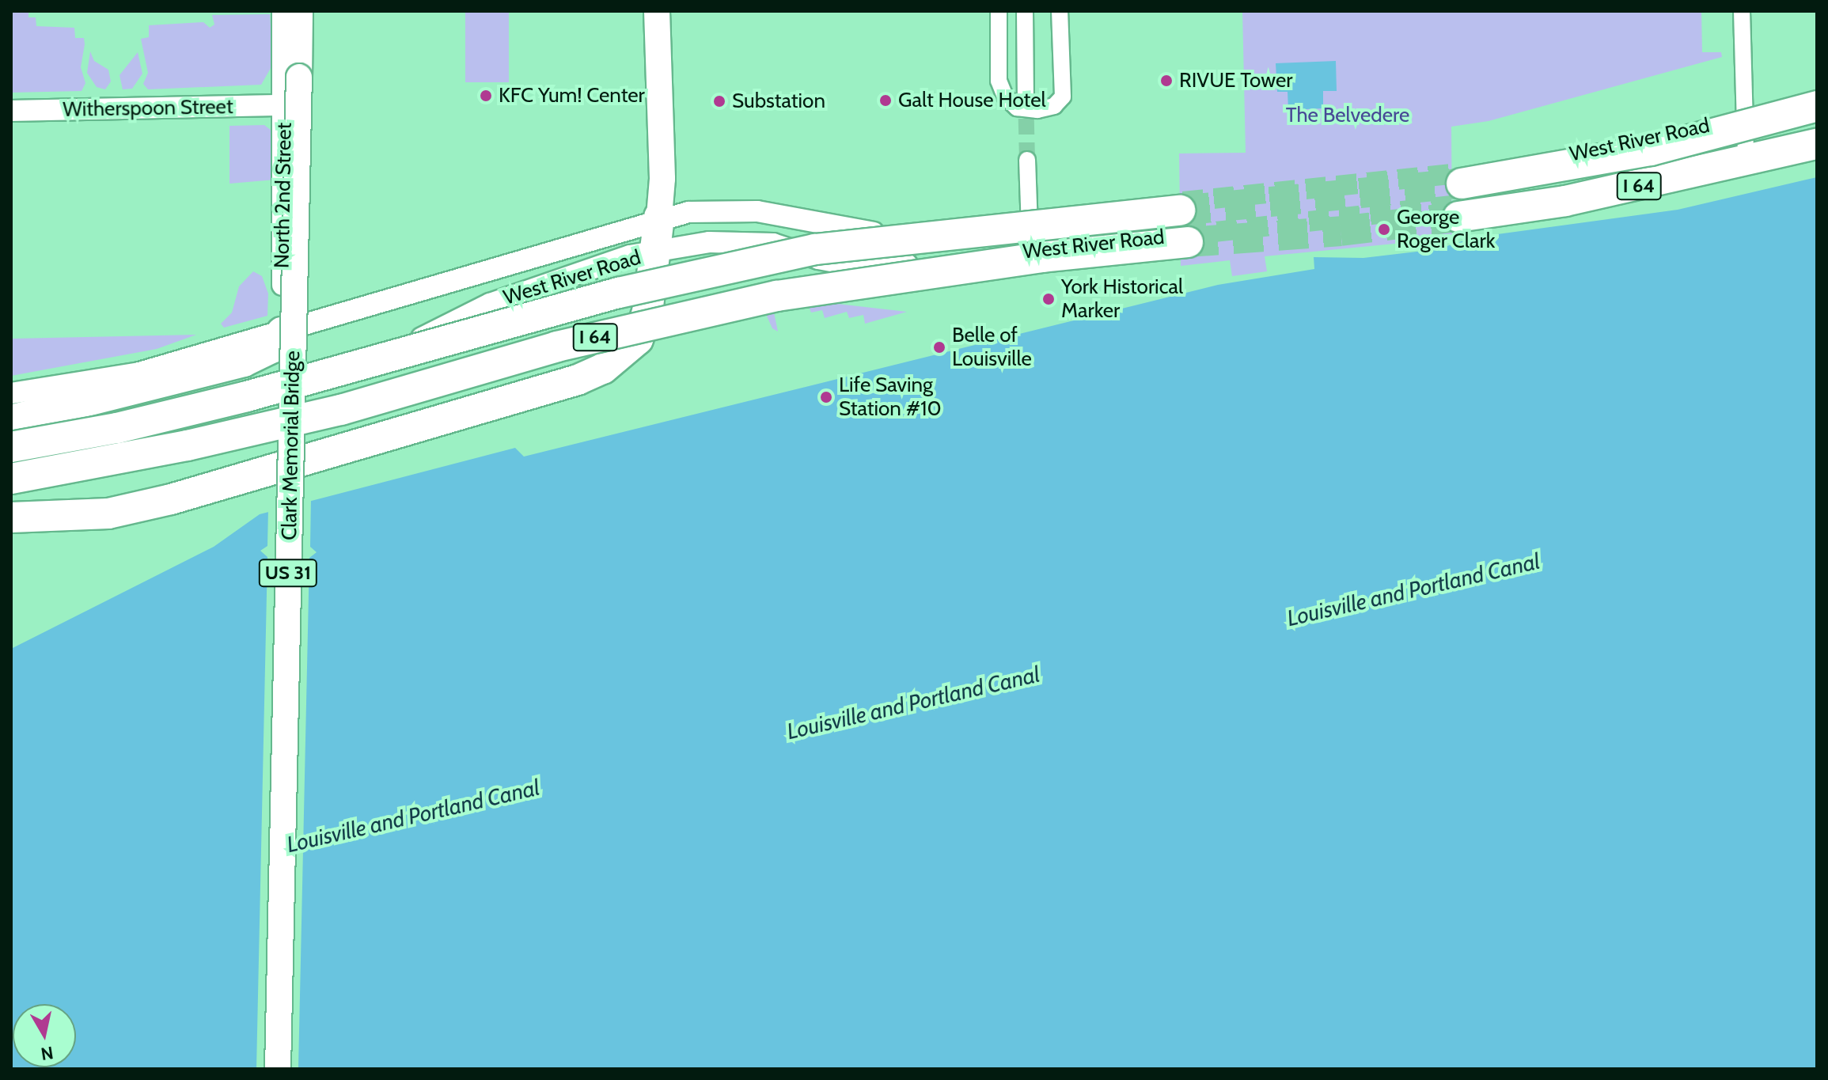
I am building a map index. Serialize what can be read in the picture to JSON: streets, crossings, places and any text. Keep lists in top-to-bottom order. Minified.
{"streets":{"highway":["I 64"],"main road":["Clark Memorial Bridge","US 31"],"street":["Witherspoon Street","West River Road","North 2nd Street"]},"crossings":[["Witherspoon Street","North 2nd Street"],["West River Road","I 64"],["West River Road","North 2nd Street"]],"water":["Louisville and Portland Canal"],"parks":["The Belvedere"],"places":["RIVUE Tower","KFC Yum! Center","Galt House Hotel","Substation","George Roger Clark","York Historical Marker","Belle of Louisville","Life Saving Station #10"],"north":"bottom"}
